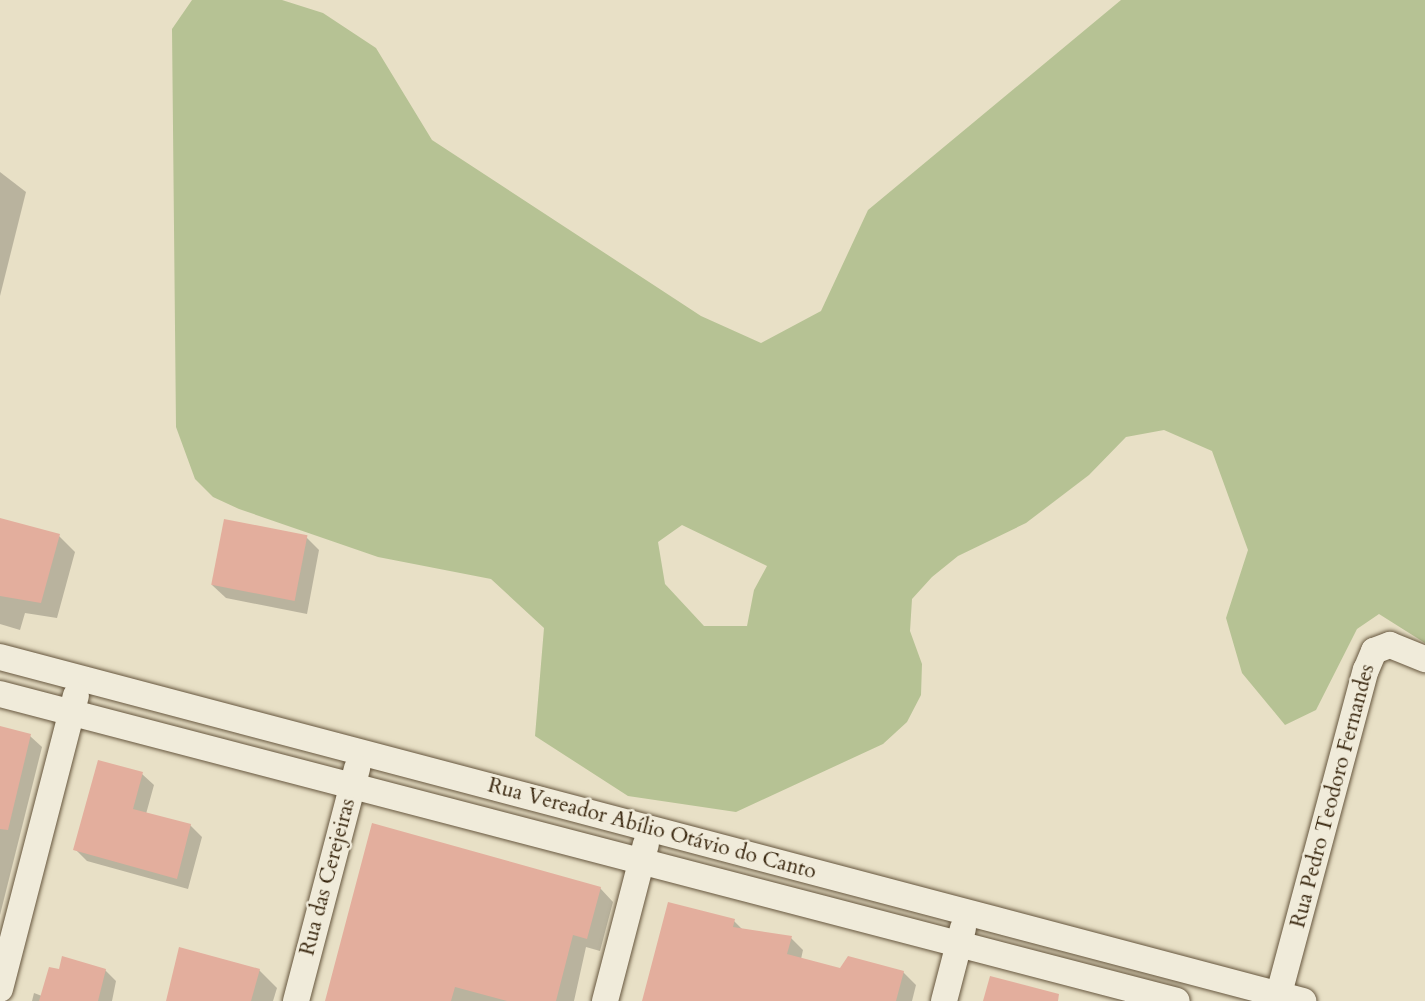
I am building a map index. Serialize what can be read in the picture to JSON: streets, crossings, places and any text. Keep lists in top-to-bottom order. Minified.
{"streets":{"street":["Rua Pedro Teodoro Fernandes","Rua Vereador Abílio Otávio do Canto","Rua das Cerejeiras"]},"crossings":[["Rua Pedro Teodoro Fernandes","Rua Vereador Abílio Otávio do Canto"],["Rua Vereador Abílio Otávio do Canto","Rua das Cerejeiras"]]}
